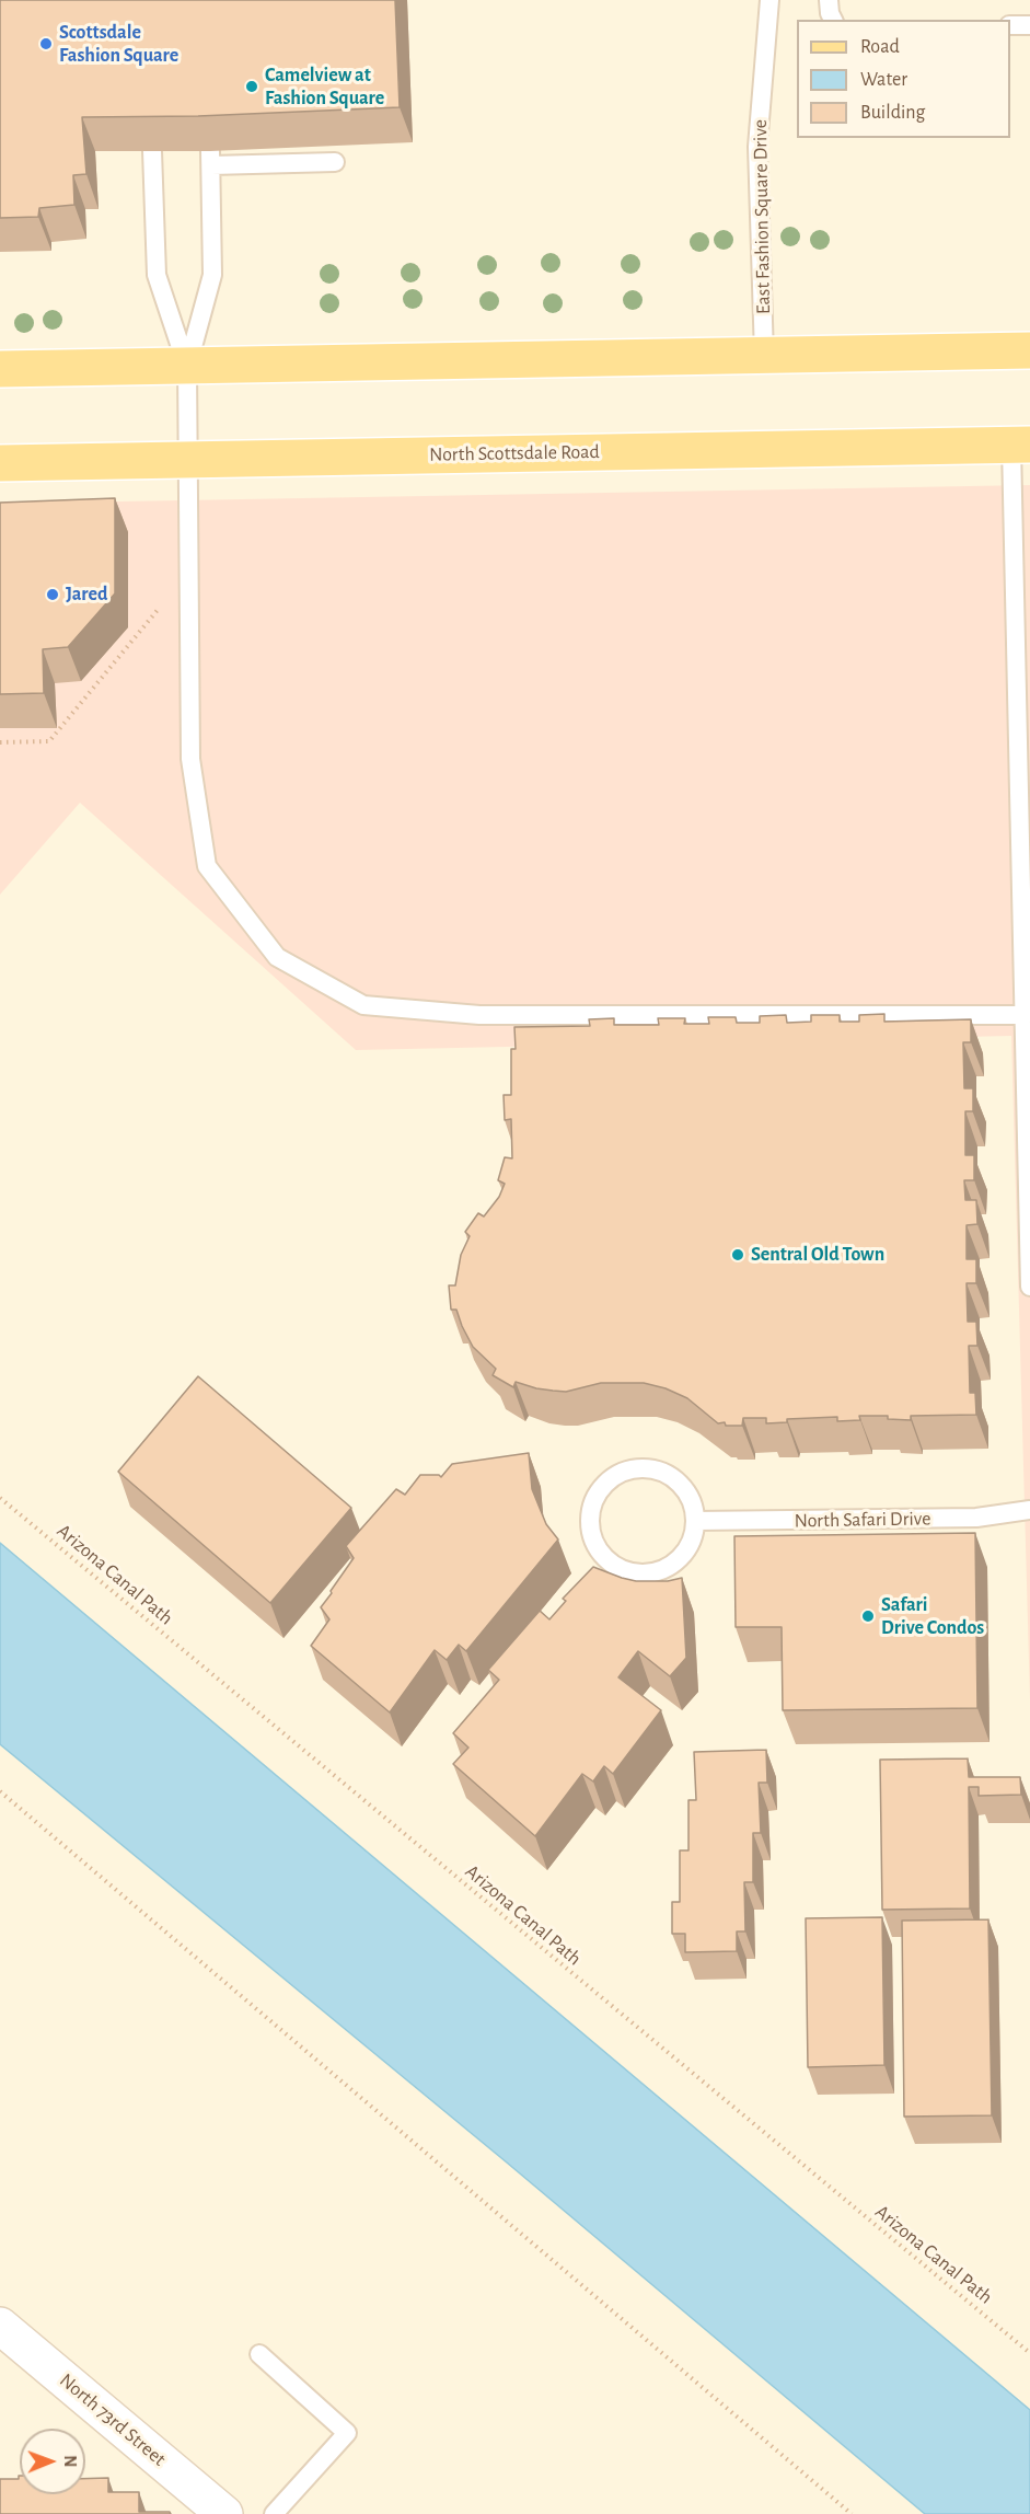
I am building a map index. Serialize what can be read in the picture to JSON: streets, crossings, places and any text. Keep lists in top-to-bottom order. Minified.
{"streets":{"main road":["North Scottsdale Road"],"street":["North 73rd Street"],"lane":["East Fashion Square Drive","North Safari Drive"],"path":["Arizona Canal Path"]},"places":["Scottsdale Fashion Square","Camelview at Fashion Square","Jared","Sentral Old Town","Safari Drive Condos"],"legend":["Road","Water","Building"],"north":"right"}
